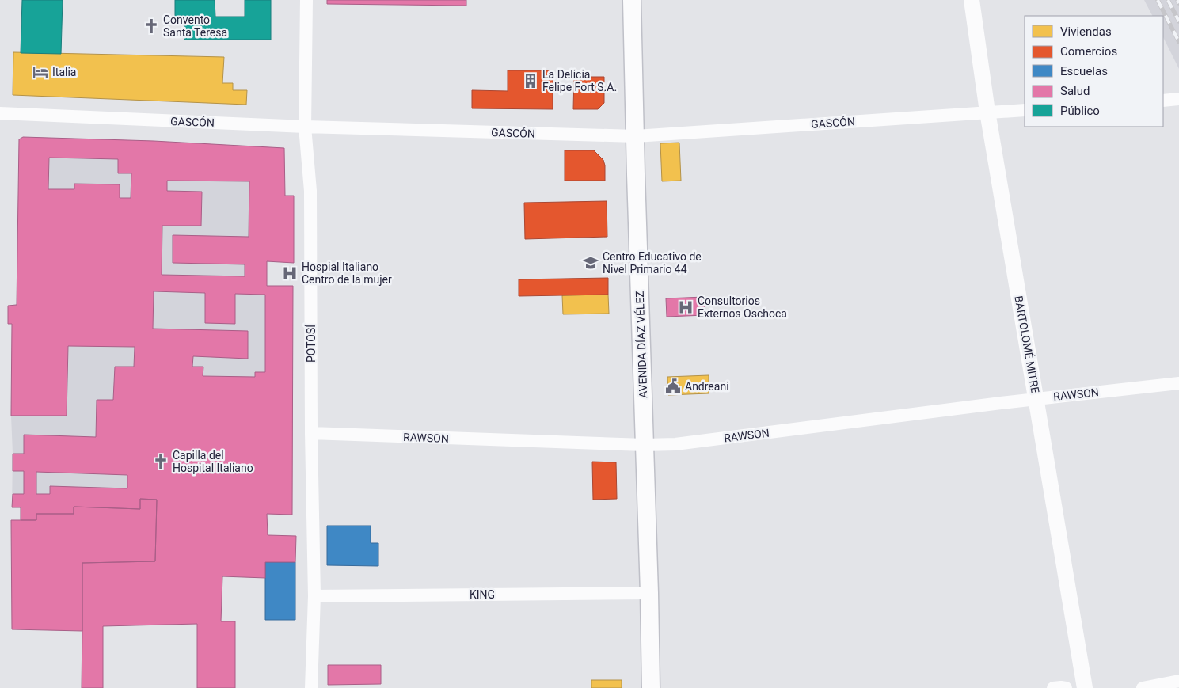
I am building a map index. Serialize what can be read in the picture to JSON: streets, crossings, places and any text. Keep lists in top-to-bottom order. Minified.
{"streets":{"main road":["AVENIDA DÍAZ VÉLEZ"],"street":["GASCÓN","POTOSÍ","BARTOLOMÉ MITRE","RAWSON","KING"]},"crossings":[["GASCÓN","POTOSÍ"],["GASCÓN","AVENIDA DÍAZ VÉLEZ"],["GASCÓN","BARTOLOMÉ MITRE"],["POTOSÍ","RAWSON"],["POTOSÍ","KING"],["AVENIDA DÍAZ VÉLEZ","RAWSON"],["AVENIDA DÍAZ VÉLEZ","KING"],["BARTOLOMÉ MITRE","RAWSON"]],"places":{"church":["Convento Santa Teresa","Capilla del Hospital Italiano"],"hotel":["Italia"],"building":["La Delicia Felipe Fort S.A."],"school or university":["Centro Educativo de Nivel Primario 44"],"hospital":["Hospial Italiano Centro de la mujer","Consultorios Externos Oschoca"],"public building":["Andreani"]},"legend":["Viviendas","Comercios","Escuelas","Salud","Público"]}
